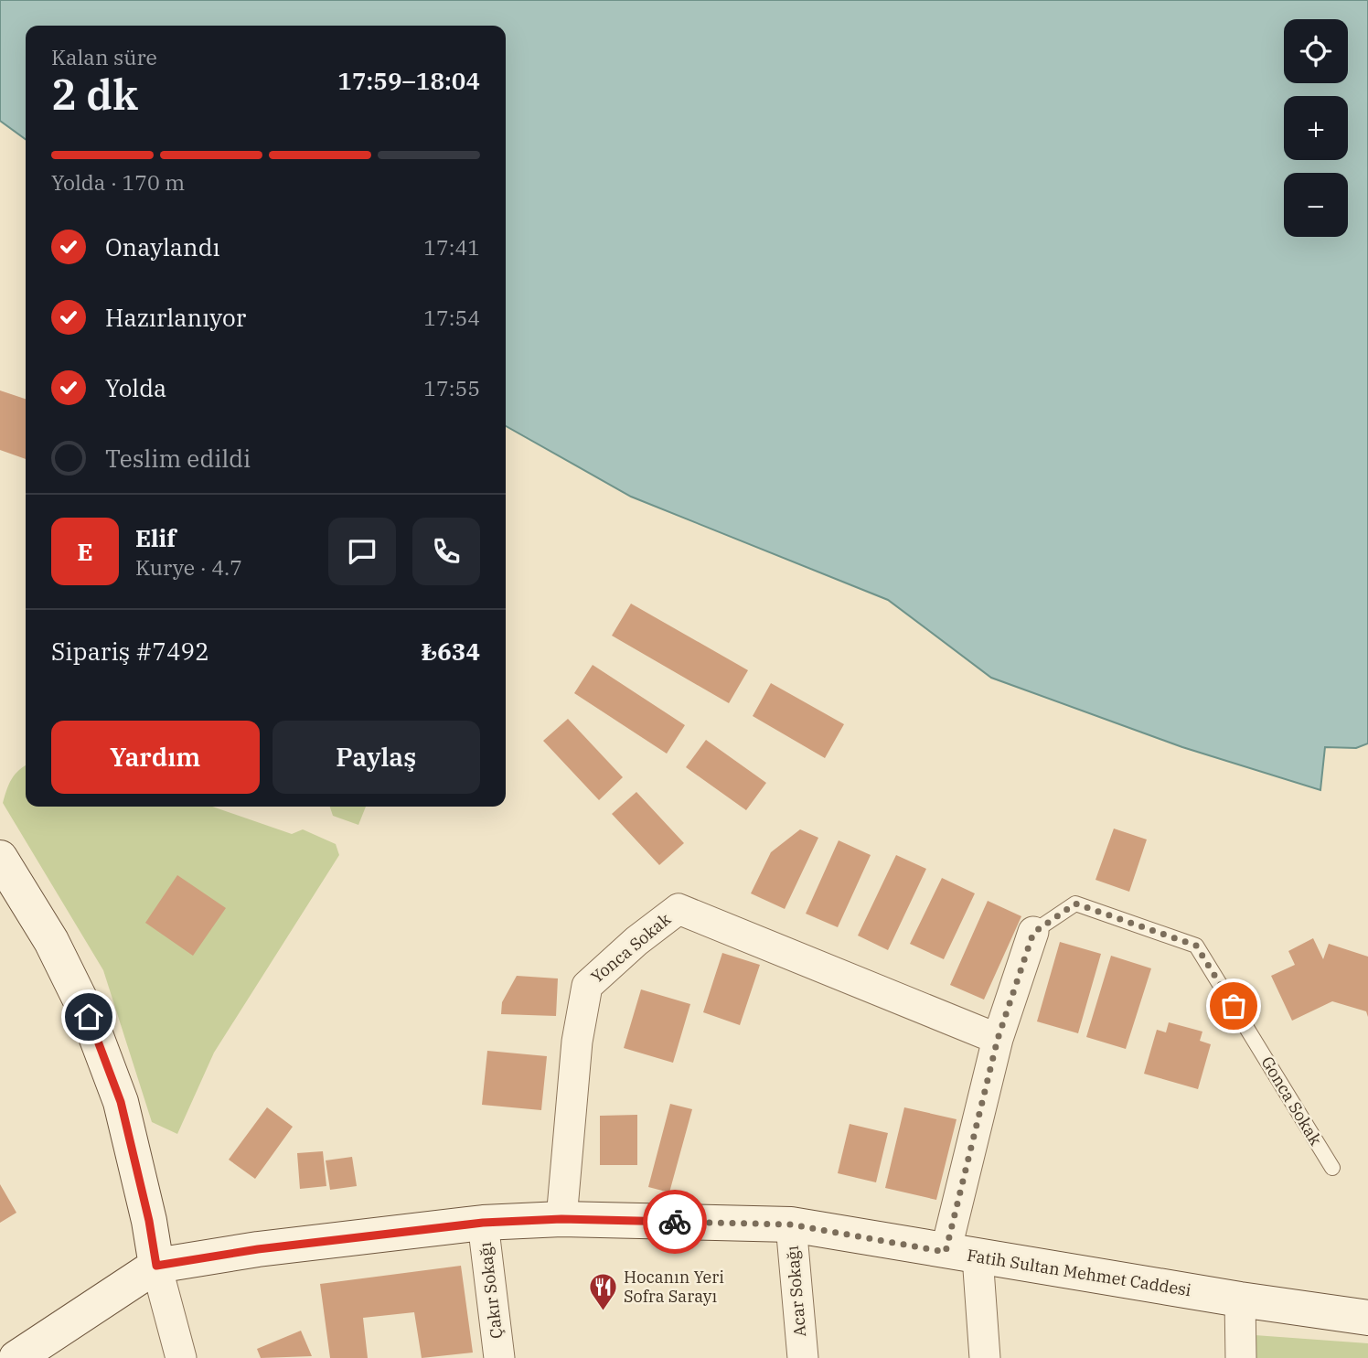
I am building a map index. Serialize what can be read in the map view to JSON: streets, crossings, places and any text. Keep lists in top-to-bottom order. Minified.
{"streets":{"street":["Yonca Sokak","Gonca Sokak","Fatih Sultan Mehmet Caddesi","Çakır Sokağı","Acar Sokağı"]},"crossings":[["Yonca Sokak","Gonca Sokak"],["Yonca Sokak","Fatih Sultan Mehmet Caddesi"],["Gonca Sokak","Fatih Sultan Mehmet Caddesi"],["Fatih Sultan Mehmet Caddesi","Çakır Sokağı"],["Fatih Sultan Mehmet Caddesi","Acar Sokağı"]],"places":{"restaurant":["Hocanın Yeri Sofra Sarayı"]},"page":{"map_buttons":["+","−"],"heading":["2 dk","Kalan süre","17:59–18:04"],"panel":["Elif","Kurye · 4.7","Sipariş #7492","₺634"],"bar":"Yolda · 170 m","list":[["Onaylandı","17:41"],["Hazırlanıyor","17:54"],["Yolda","17:55"],"Teslim edildi"],"round":"E","buttons":["Yardım","Paylaş"]}}
